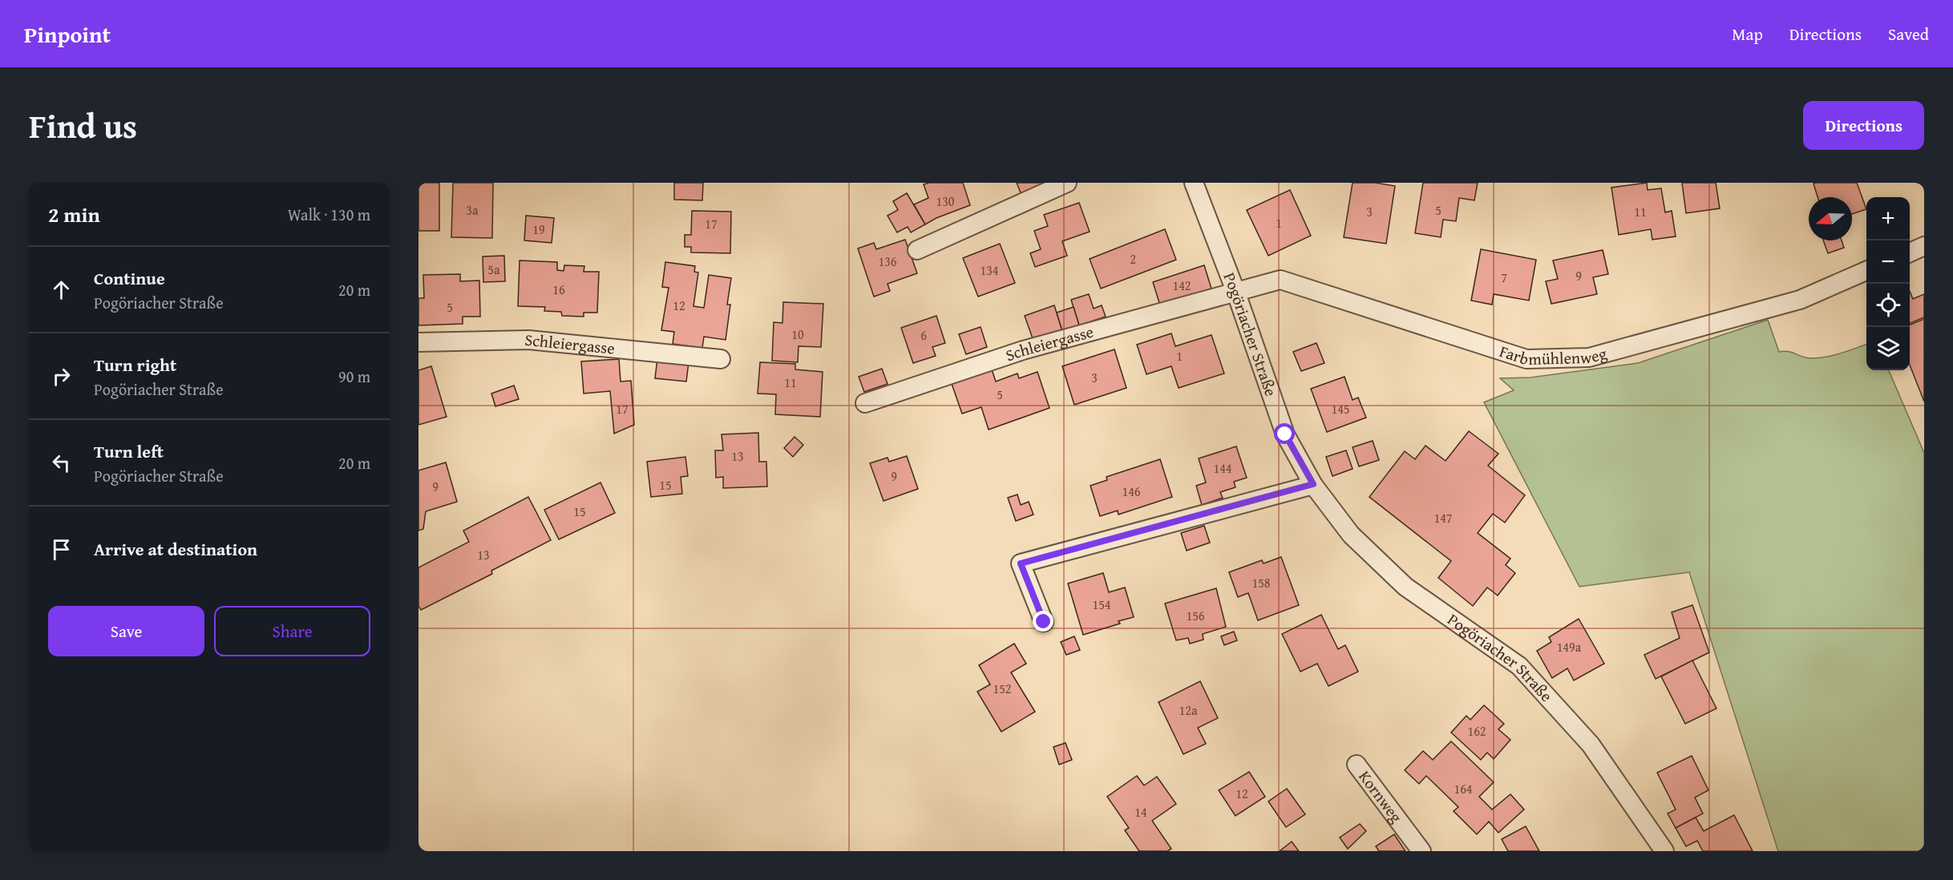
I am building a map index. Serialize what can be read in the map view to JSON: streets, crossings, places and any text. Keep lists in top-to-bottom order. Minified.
{"streets":{"street":["Pogöriacher Straße","Schleiergasse","Farbmühlenweg","Kornweg"]},"crossings":[["Pogöriacher Straße","Schleiergasse"],["Pogöriacher Straße","Farbmühlenweg"],["Schleiergasse","Farbmühlenweg"]],"house_numbers":["130","3a","5","3","11","1","17","19","2","136","5a","134","9","7","142","16","12","5","10","6","1","3","11","5","17","145","13","144","9","15","9","146","15","147","13","158","154","156","149a","152","12a","162","164","12","14"],"north":"left","page":{"header":"Pinpoint","nav":["Map","Directions","Saved"],"title":"Find us","buttons":["Directions",["Save","Share"]],"heading":["2 min","Walk · 130 m"],"map_buttons":["+","−"],"list":[["Continue","Pogöriacher Straße","20 m"],["Turn right","Pogöriacher Straße","90 m"],["Turn left","Pogöriacher Straße","20 m"],"Arrive at destination"]}}
